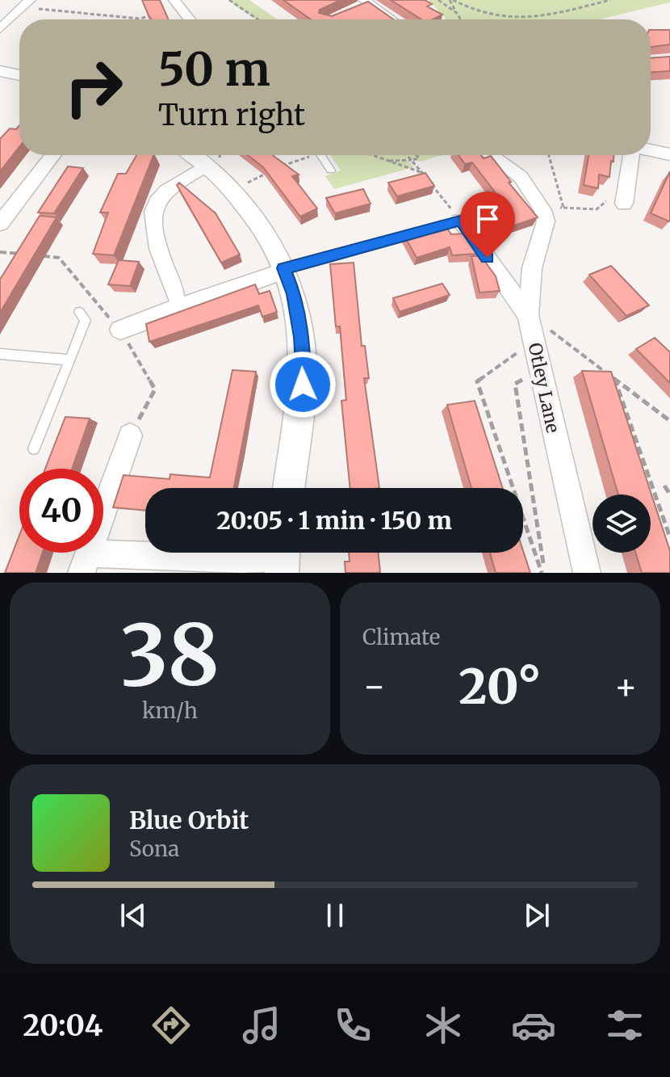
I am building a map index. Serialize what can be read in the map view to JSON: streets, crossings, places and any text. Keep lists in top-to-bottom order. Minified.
{"streets":{"street":["Otley Lane"]},"page":{"turn":["50 m","Turn right"],"limit":"40","trip":"20:05 · 1 min · 150 m","tile":[["38","km/h"],"Climate"],"heat":["−","20°","+"],"song":["Blue Orbit","Sona"],"tabs":"20:04"}}
